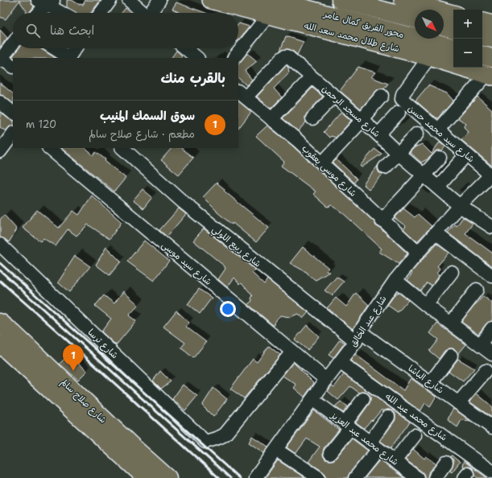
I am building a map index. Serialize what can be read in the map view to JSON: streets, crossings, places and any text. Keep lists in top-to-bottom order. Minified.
{"streets":{"highway":["محور الفريق كمال عامر","شارع صلاح سالم"],"main road":["شارع طلال محمد سعد الله"],"street":["شارع مسجد الرحمن","شارع سيد محمد حسن","شارع موسى يعقوب","شارع ربيع اللولي","شارع سيد موسى","شارع عبد الخالق","شارع ترسا","شارع الباشا","شارع محمد عبد الله","شارع محمد عبد العزيز"]},"crossings":[["محور الفريق كمال عامر","شارع طلال محمد سعد الله"],["شارع طلال محمد سعد الله","شارع سيد محمد حسن"],["شارع مسجد الرحمن","شارع موسى يعقوب"],["شارع مسجد الرحمن","شارع عبد الخالق"],["شارع سيد محمد حسن","شارع عبد الخالق"],["شارع موسى يعقوب","شارع عبد الخالق"],["شارع ربيع اللولي","شارع عبد الخالق"],["شارع ربيع اللولي","شارع الباشا"],["شارع سيد موسى","شارع عبد الخالق"],["شارع سيد موسى","شارع ترسا"],["شارع عبد الخالق","شارع الباشا"],["شارع عبد الخالق","شارع محمد عبد الله"],["شارع عبد الخالق","شارع محمد عبد العزيز"]],"north":"bottom right","page":{"map_buttons":["+","−"],"search":"ابحث هنا","heading":"بالقرب منك","list":[{"mark":"1","name":"سوق السمك المنيب","note":"مطعم · شارع صلاح سالم","value":"120 m"}],"pins":"1"}}
